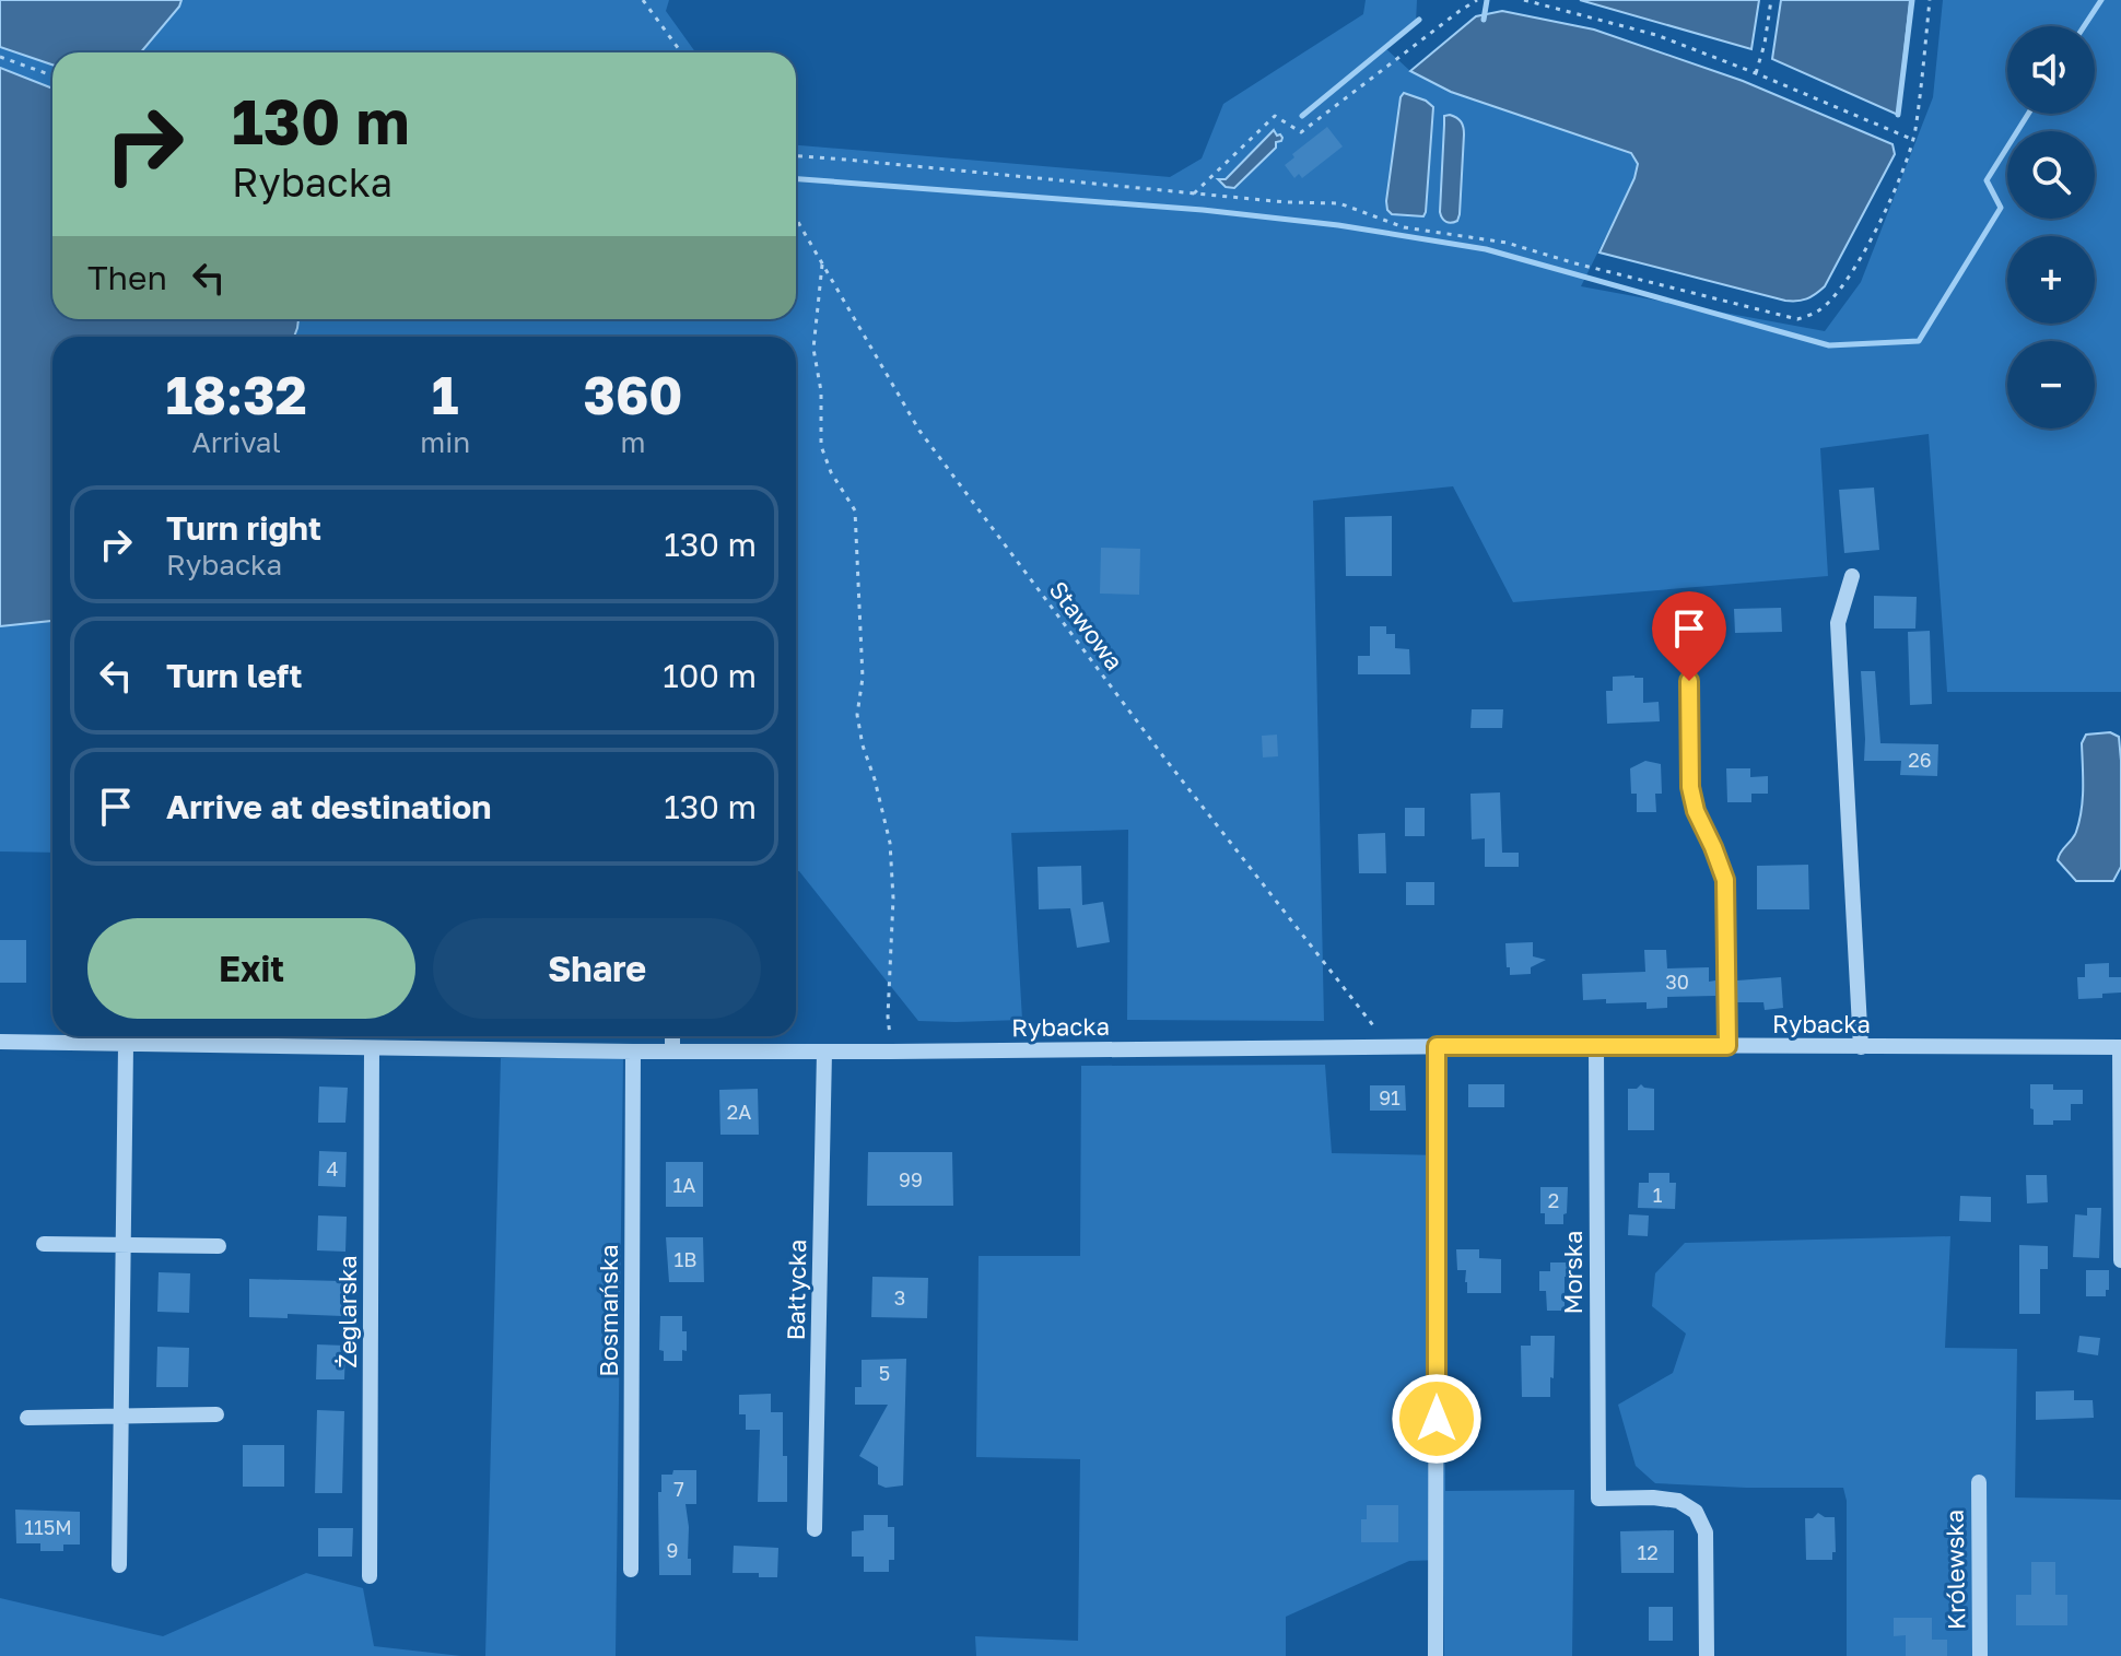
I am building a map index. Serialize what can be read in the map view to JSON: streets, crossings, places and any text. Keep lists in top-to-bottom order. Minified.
{"streets":{"street":["Rybacka","Morska","Bałtycka","Bosmańska","Żeglarska","Królewska"],"path":["Stawowa"]},"crossings":[["Stawowa","Rybacka"],["Rybacka","Morska"],["Rybacka","Bałtycka"],["Rybacka","Bosmańska"],["Rybacka","Żeglarska"]],"house_numbers":["26","30","91","2A","4","99","1A","1","2","1B","3","5","7","115M","9","12"],"page":{"map_buttons":["+","−"],"turn":["130 m","Rybacka"],"then":"Then","eta":["18:32","Arrival","1","min","360","m"],"list":[{"name":"Turn right","note":"Rybacka","value":"130 m"},{"name":"Turn left","value":"100 m"},{"name":"Arrive at destination","value":"130 m"}],"buttons":["Exit","Share"]}}
